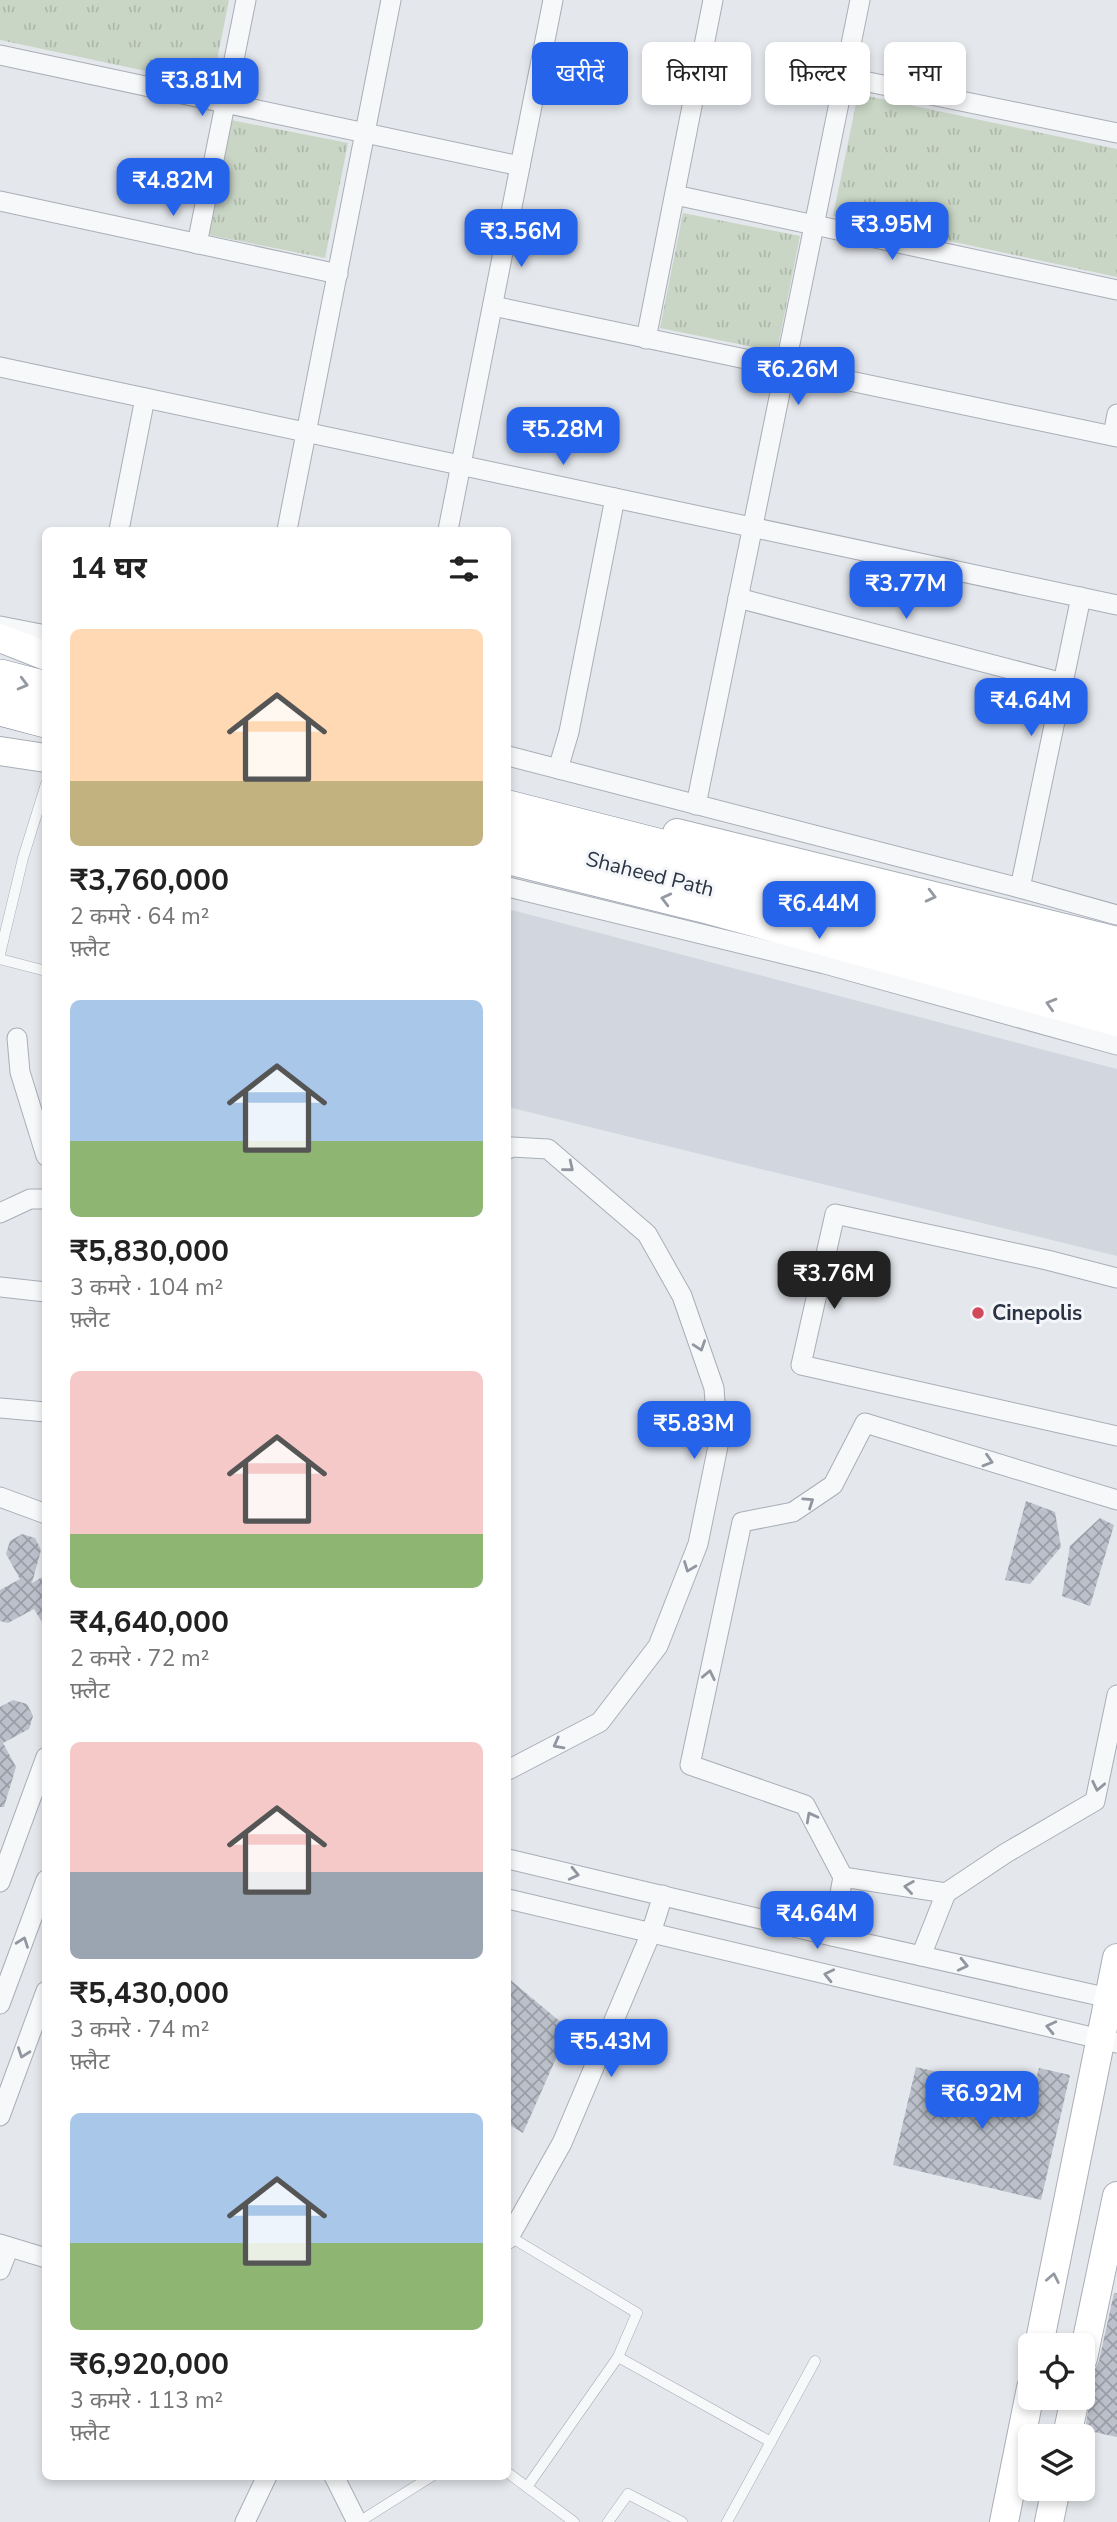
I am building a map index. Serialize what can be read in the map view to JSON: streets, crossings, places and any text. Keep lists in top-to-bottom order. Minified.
{"streets":{"highway":["Shaheed Path"]},"places":["Cinepolis"],"page":{"chip":["खरीदें","किराया","फ़िल्टर","नया"],"price":["₹3.81M","₹4.82M","₹3.95M","₹3.56M","₹6.26M","₹5.28M","₹3.77M","₹4.64M","₹6.44M","₹3.76M","₹5.83M","₹4.64M","₹5.43M","₹6.92M"],"heading":"14 घर","list":[{"name":"₹3,760,000","note":"2 कमरे · 64 m² · फ़्लैट"},{"name":"₹5,830,000","note":"3 कमरे · 104 m² · फ़्लैट"},{"name":"₹4,640,000","note":"2 कमरे · 72 m² · फ़्लैट"},{"name":"₹5,430,000","note":"3 कमरे · 74 m² · फ़्लैट"},{"name":"₹6,920,000","note":"3 कमरे · 113 m² · फ़्लैट"}]}}
